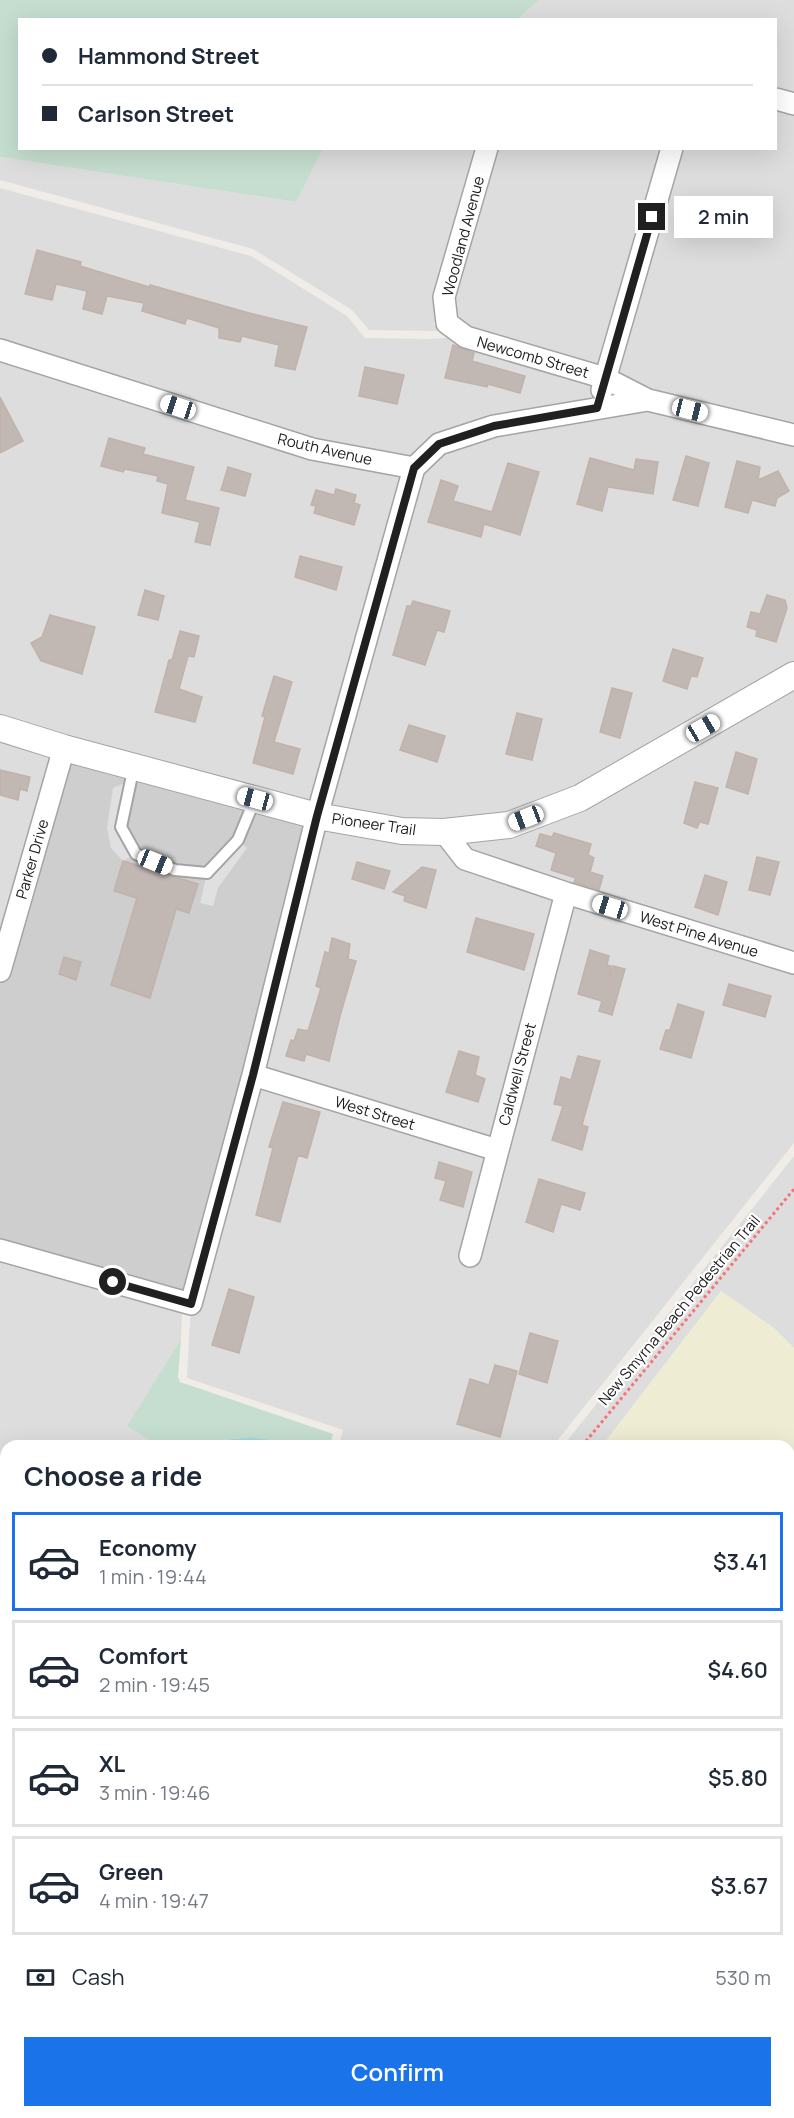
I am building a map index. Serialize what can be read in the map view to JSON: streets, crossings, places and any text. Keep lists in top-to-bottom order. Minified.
{"streets":{"street":["Woodland Avenue","Newcomb Street","Routh Avenue","Pioneer Trail","Parker Drive","West Pine Avenue","Caldwell Street","West Street"],"path":["New Smyrna Beach Pedestrian Trail"]},"crossings":[["Woodland Avenue","Newcomb Street"],["Pioneer Trail","Parker Drive"],["Pioneer Trail","West Pine Avenue"],["West Pine Avenue","Caldwell Street"],["Caldwell Street","West Street"]],"page":{"banner":["Hammond Street","Carlson Street"],"bubble":"2 min","heading":"Choose a ride","list":[{"name":"Economy","note":"1 min · 19:44","value":"$3.41"},{"name":"Comfort","note":"2 min · 19:45","value":"$4.60"},{"name":"XL","note":"3 min · 19:46","value":"$5.80"},{"name":"Green","note":"4 min · 19:47","value":"$3.67"}],"pay":["Cash","530 m"],"buttons":"Confirm"}}
